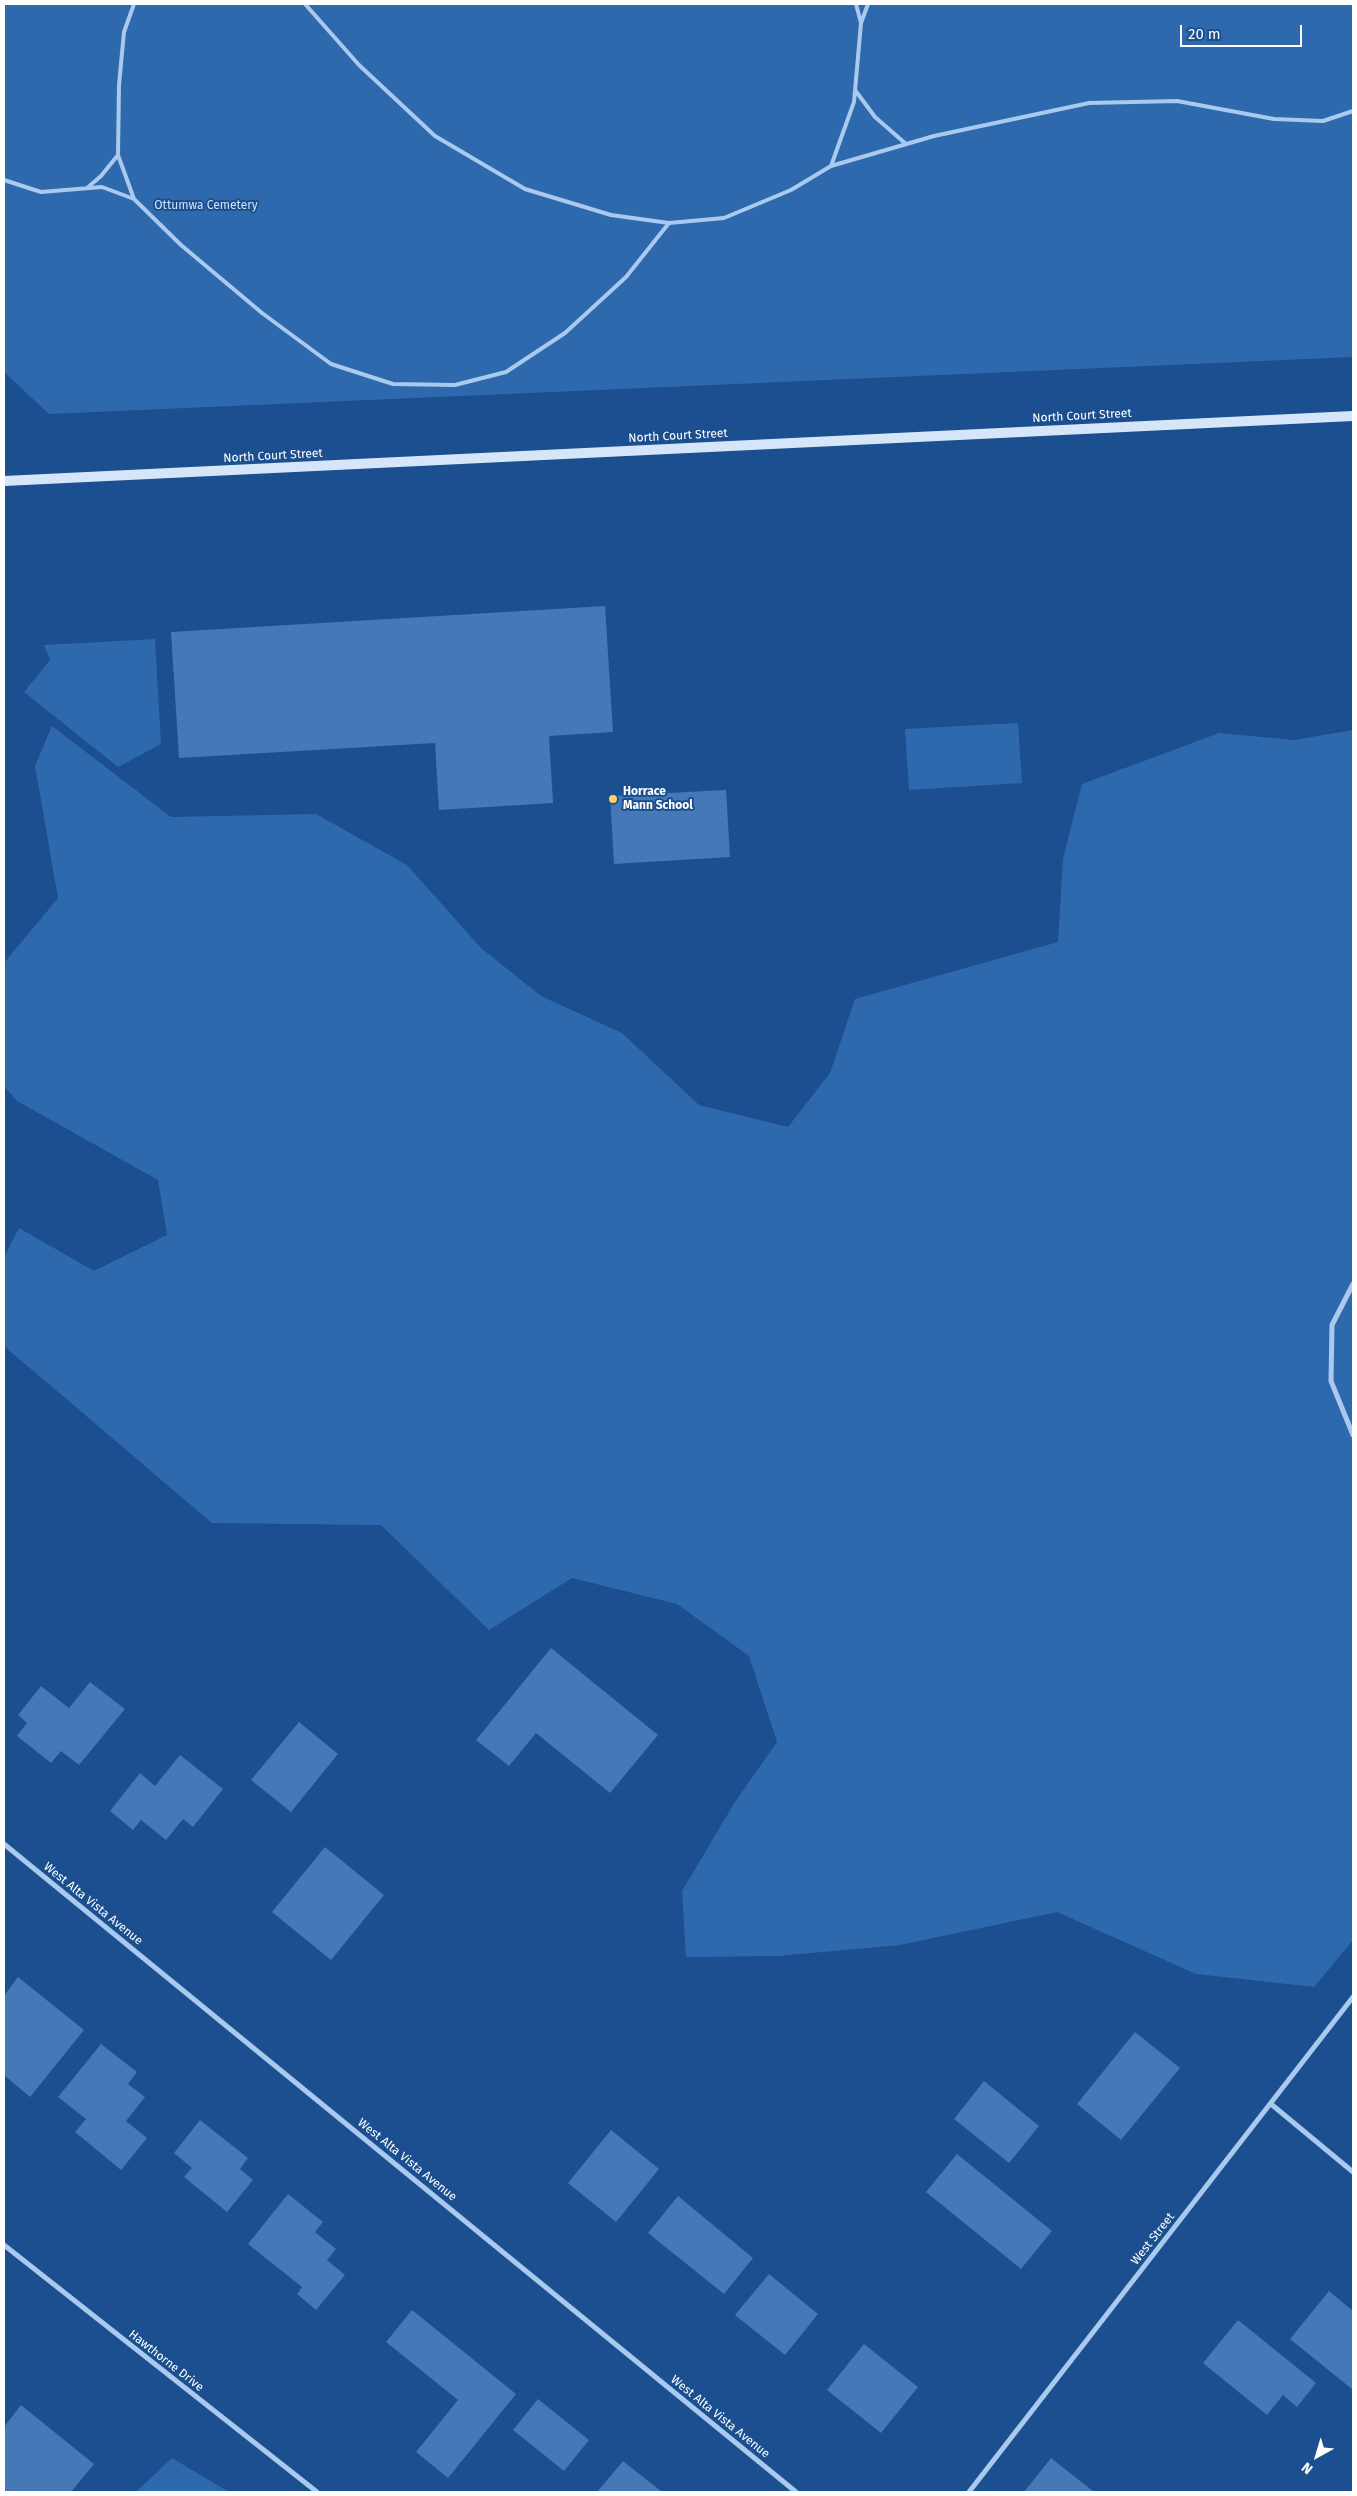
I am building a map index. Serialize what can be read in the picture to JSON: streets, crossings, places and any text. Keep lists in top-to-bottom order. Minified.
{"streets":{"main road":["North Court Street"],"street":["West Alta Vista Avenue","West Street","Hawthorne Drive"]},"parks":["Ottumwa Cemetery"],"places":["Horrace Mann School"],"scale_bar":"20 m","north":"bottom left"}
